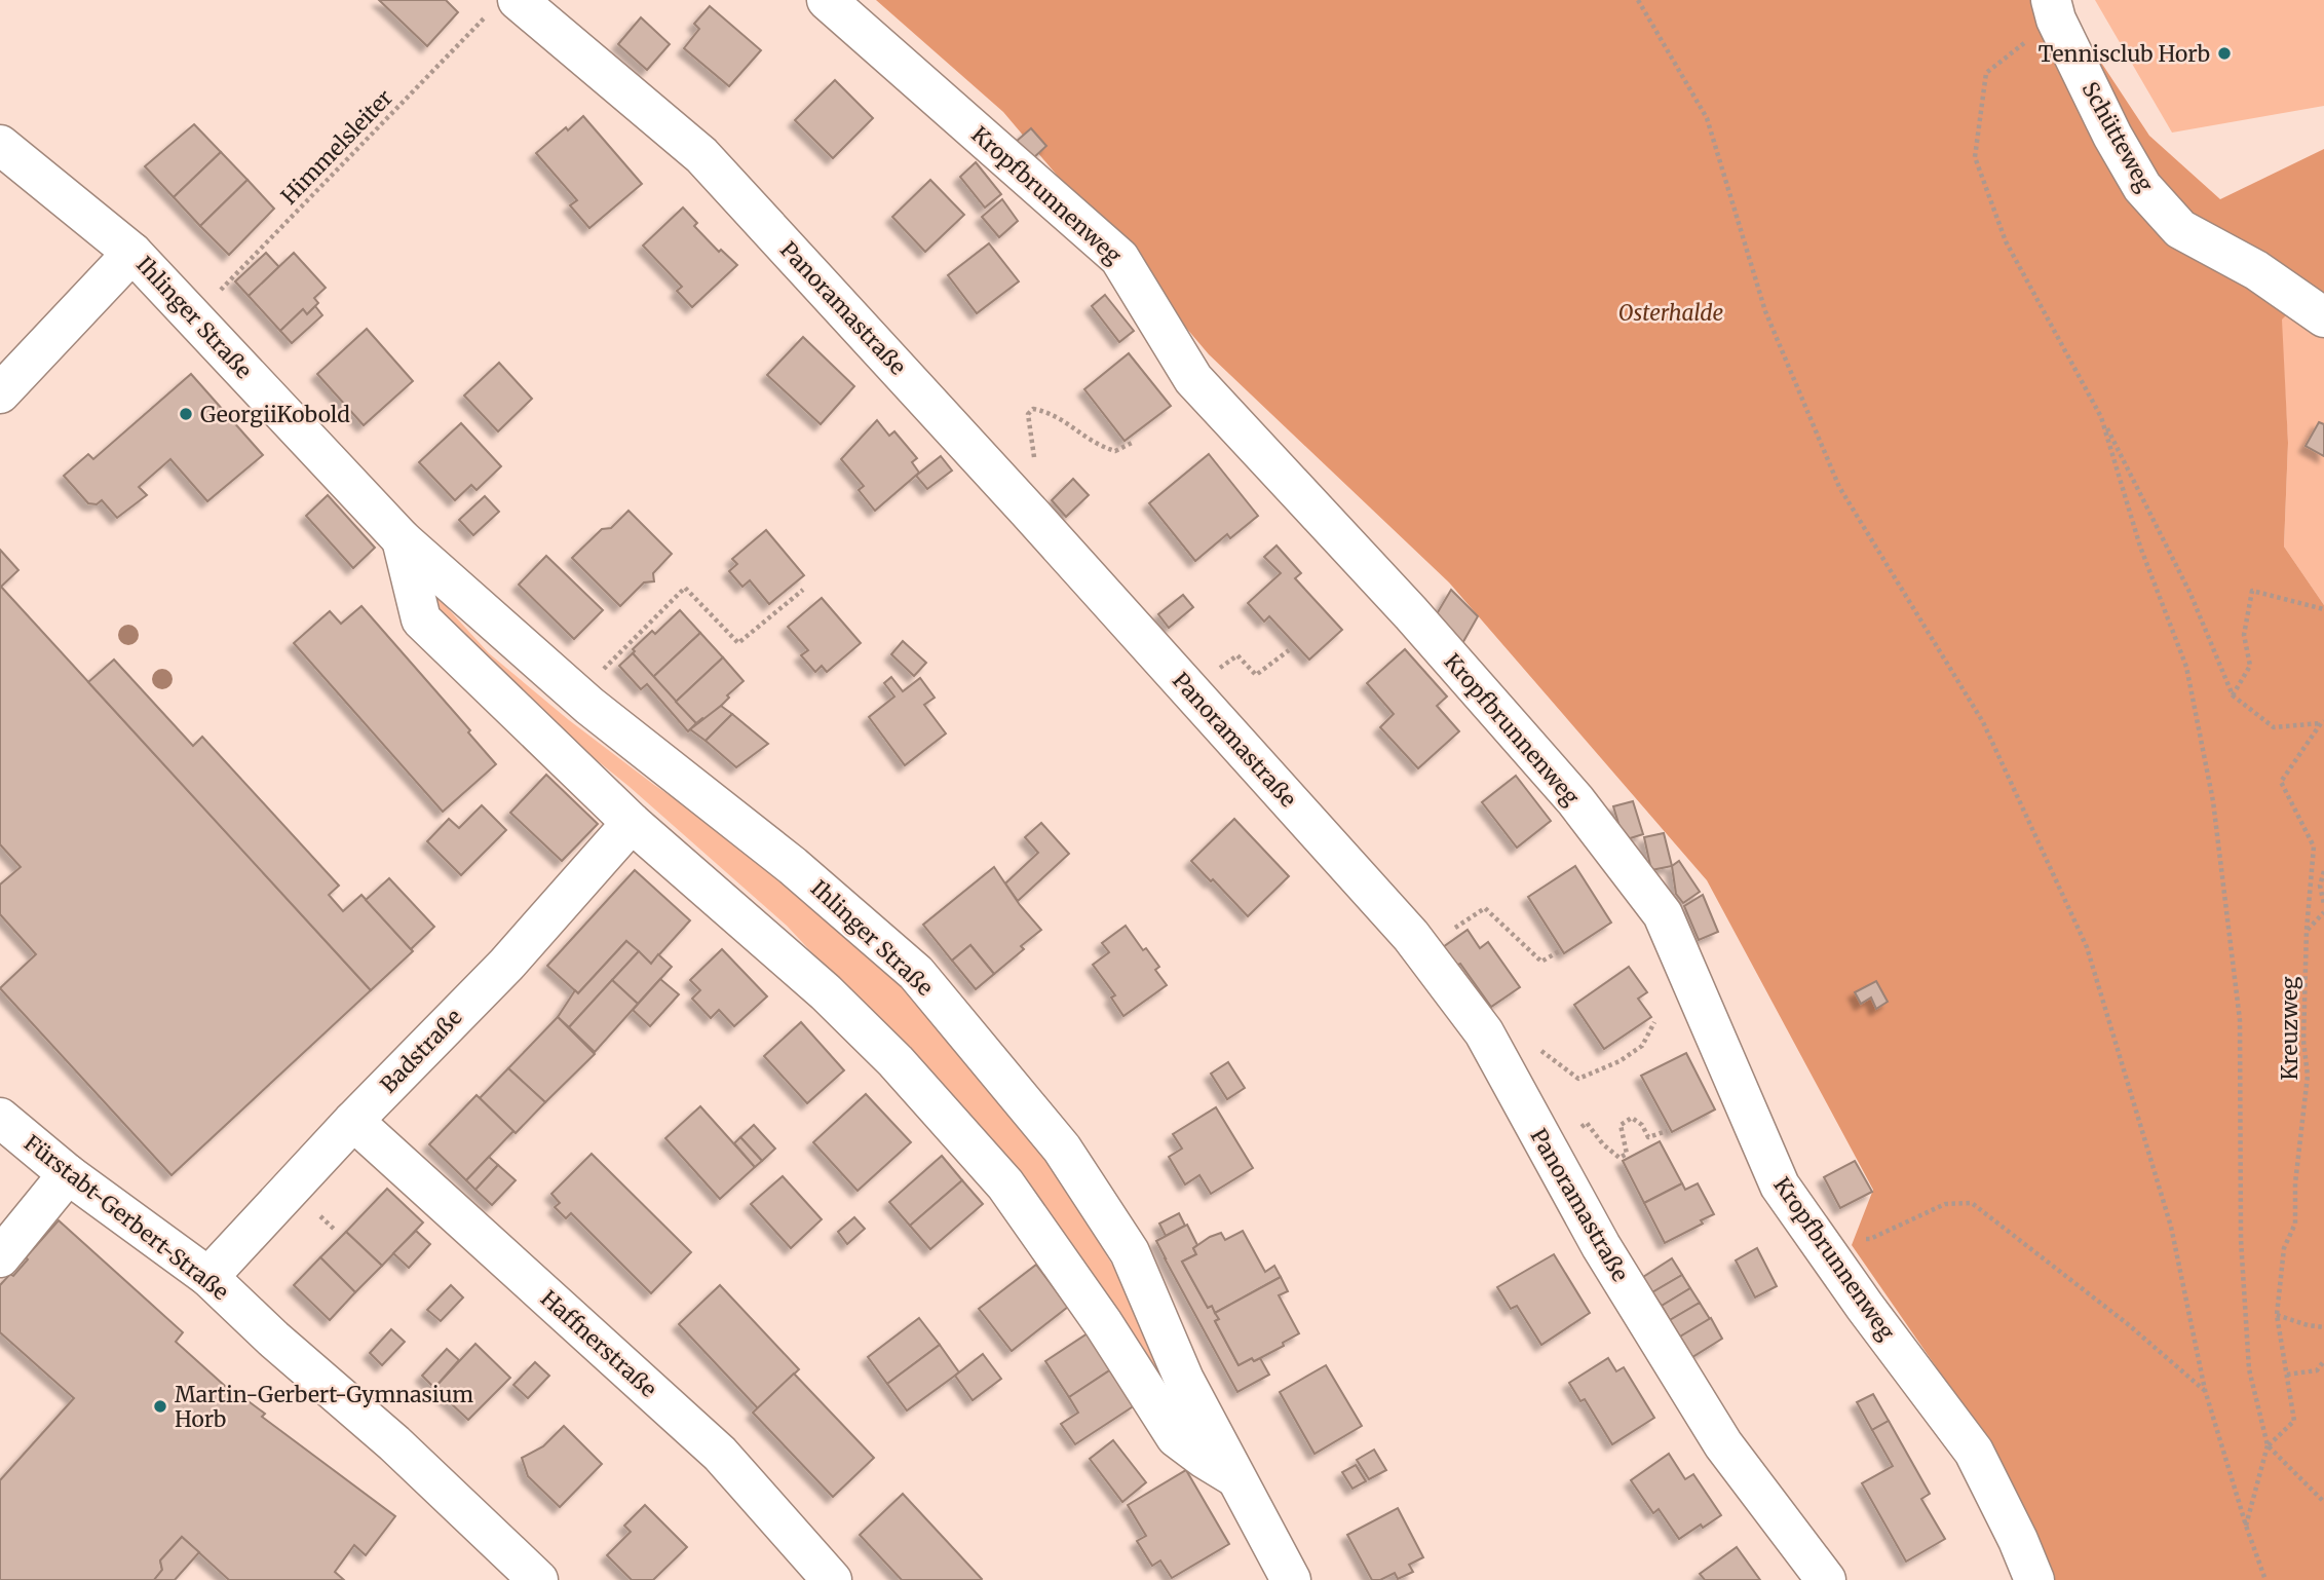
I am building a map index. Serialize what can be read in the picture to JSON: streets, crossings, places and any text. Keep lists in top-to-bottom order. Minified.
{"streets":{"street":["Schütteweg","Kropfbrunnenweg","Panoramastraße","Ihlinger Straße","Badstraße","Fürstabt-Gerbert-Straße","Haffnerstraße"],"path":["Himmelsleiter","Kreuzweg"]},"crossings":[["Himmelsleiter","Panoramastraße"],["Himmelsleiter","Ihlinger Straße"],["Ihlinger Straße","Badstraße"],["Badstraße","Fürstabt-Gerbert-Straße"],["Badstraße","Haffnerstraße"]],"parks":["Osterhalde"],"places":["Tennisclub Horb","GeorgiiKobold","Martin-Gerbert-Gymnasium Horb"]}
